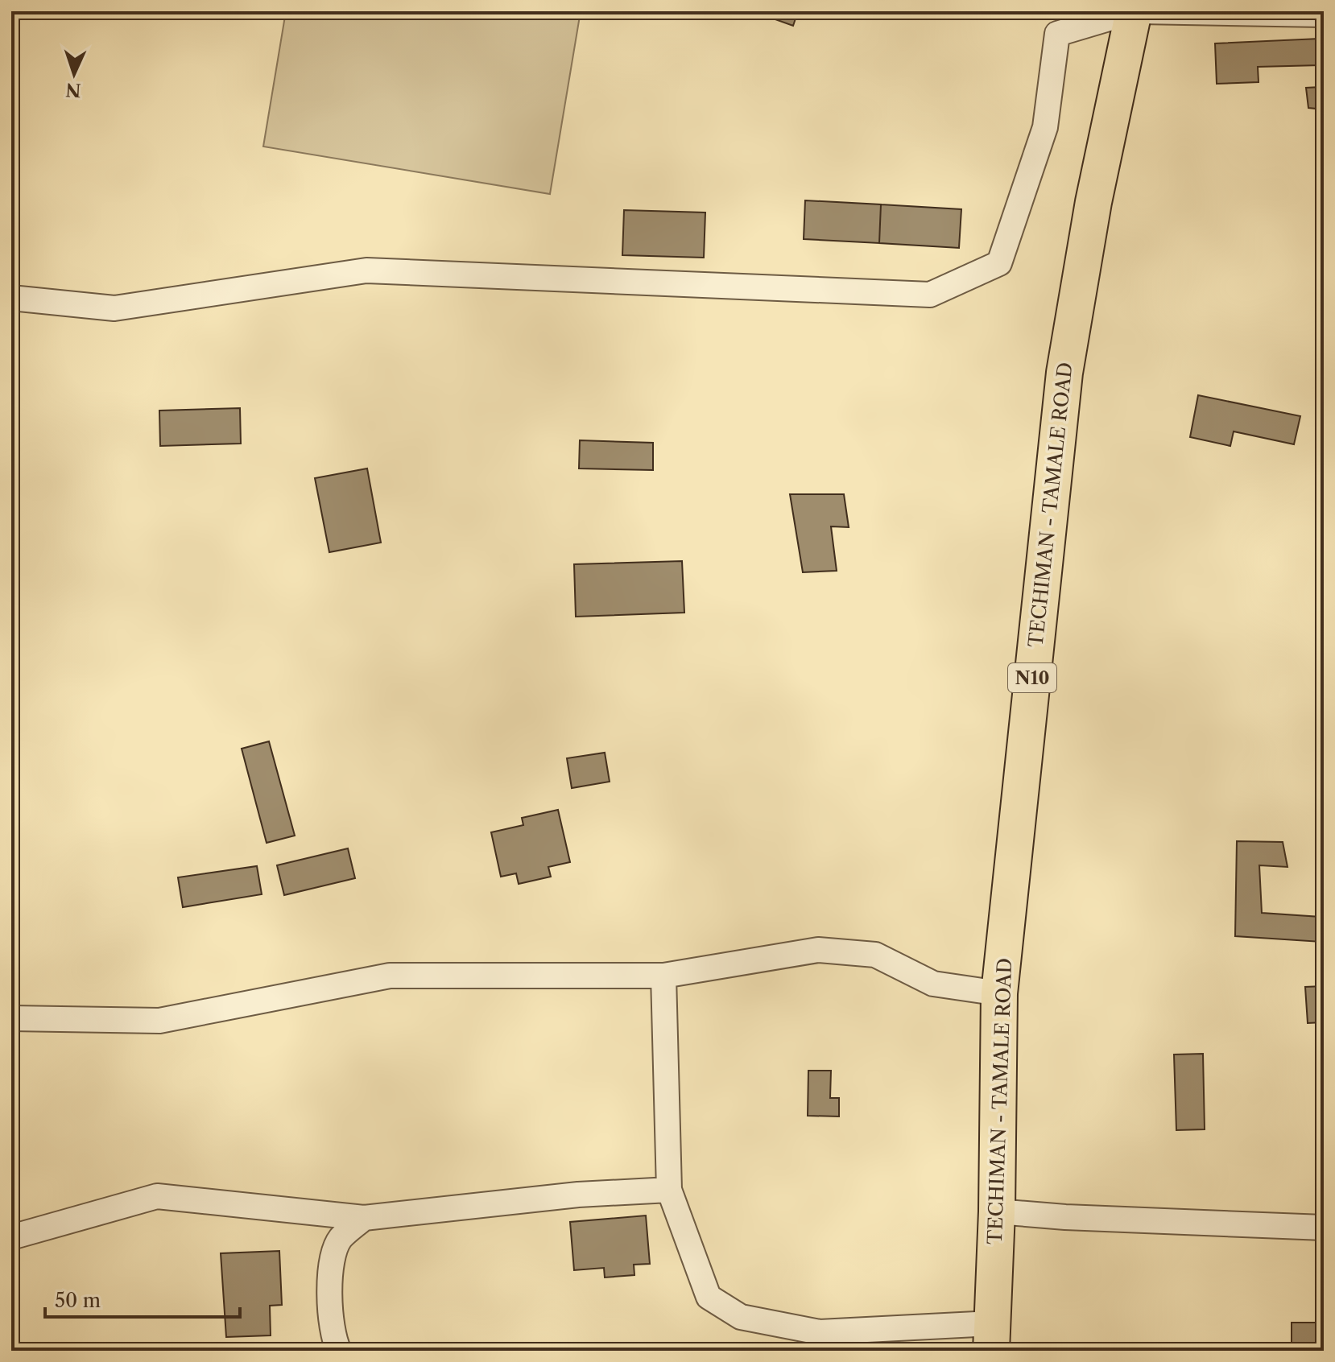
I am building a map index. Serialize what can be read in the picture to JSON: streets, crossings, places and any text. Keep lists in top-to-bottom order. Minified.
{"streets":{"highway":["TECHIMAN - TAMALE ROAD","N10"]},"scale_bar":"50 m","north":"bottom"}
